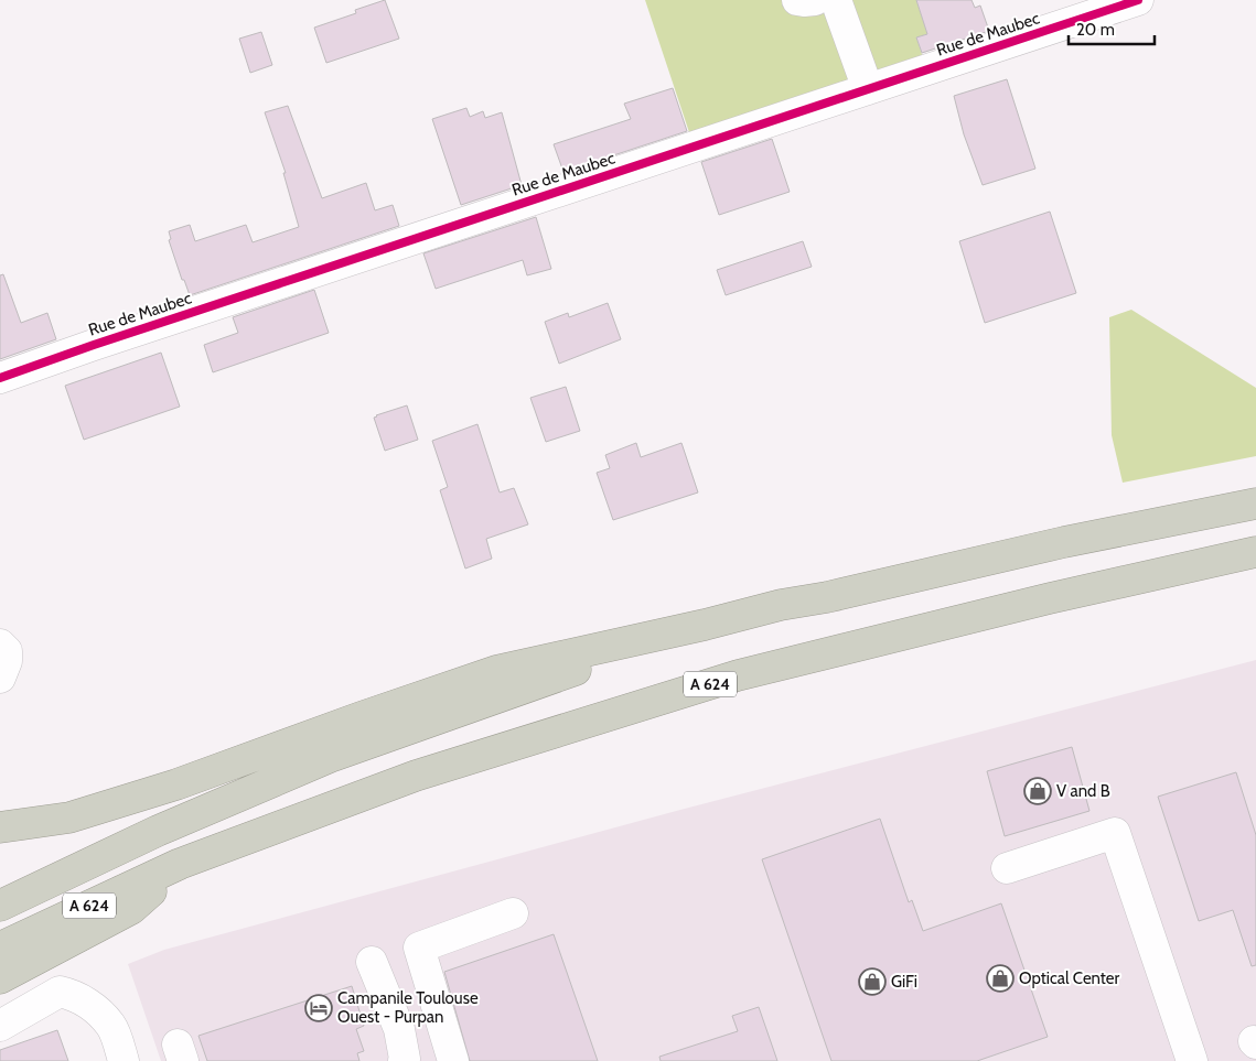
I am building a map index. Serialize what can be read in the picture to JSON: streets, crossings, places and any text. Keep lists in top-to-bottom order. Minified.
{"streets":{"highway":["A 624"],"street":["Rue de Maubec"]},"places":{"shop":["V and B","Optical Center","GiFi"],"hotel":["Campanile Toulouse Ouest - Purpan"]},"scale_bar":"20 m"}
